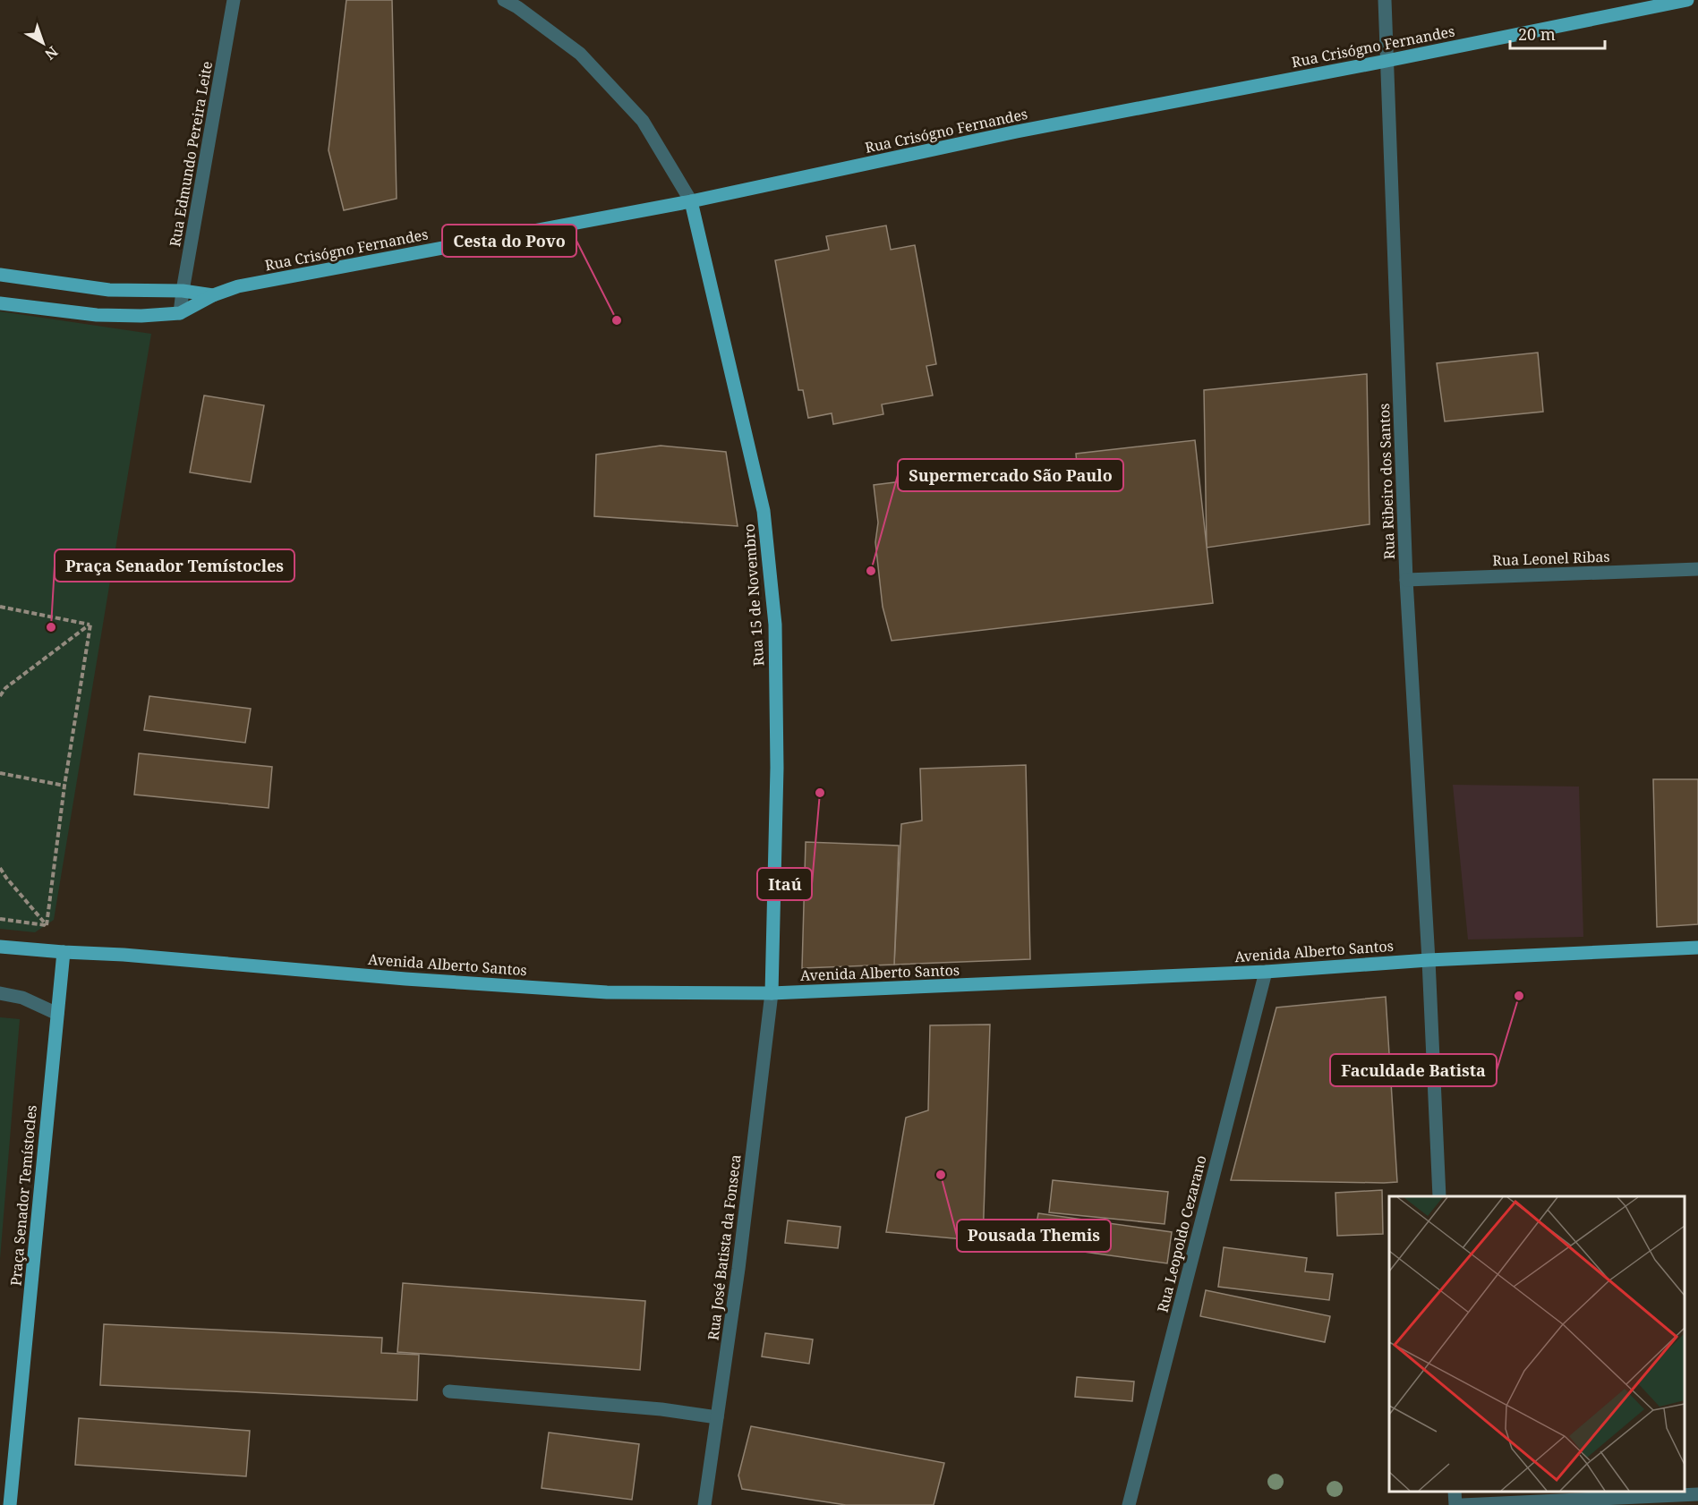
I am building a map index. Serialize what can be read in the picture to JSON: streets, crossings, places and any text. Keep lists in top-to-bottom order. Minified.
{"streets":{"main road":["Rua Crisógno Fernandes","Rua 15 de Novembro","Avenida Alberto Santos","Praça Senador Temístocles"],"street":["Rua Edmundo Pereira Leite","Rua Ribeiro dos Santos","Rua Leonel Ribas","Rua Leopoldo Cezarano","Rua José Batista da Fonseca"]},"crossings":[["Rua Crisógno Fernandes","Rua Edmundo Pereira Leite"],["Rua Crisógno Fernandes","Rua Ribeiro dos Santos"],["Rua Crisógno Fernandes","Rua 15 de Novembro"],["Rua Ribeiro dos Santos","Rua Leonel Ribas"],["Rua Ribeiro dos Santos","Avenida Alberto Santos"],["Rua 15 de Novembro","Avenida Alberto Santos"],["Rua 15 de Novembro","Rua José Batista da Fonseca"],["Avenida Alberto Santos","Praça Senador Temístocles"],["Avenida Alberto Santos","Rua Leopoldo Cezarano"],["Avenida Alberto Santos","Rua José Batista da Fonseca"]],"places":["Cesta do Povo","Supermercado São Paulo","Praça Senador Temístocles","Itaú","Faculdade Batista","Pousada Themis"],"scale_bar":"20 m","north":"bottom right"}
